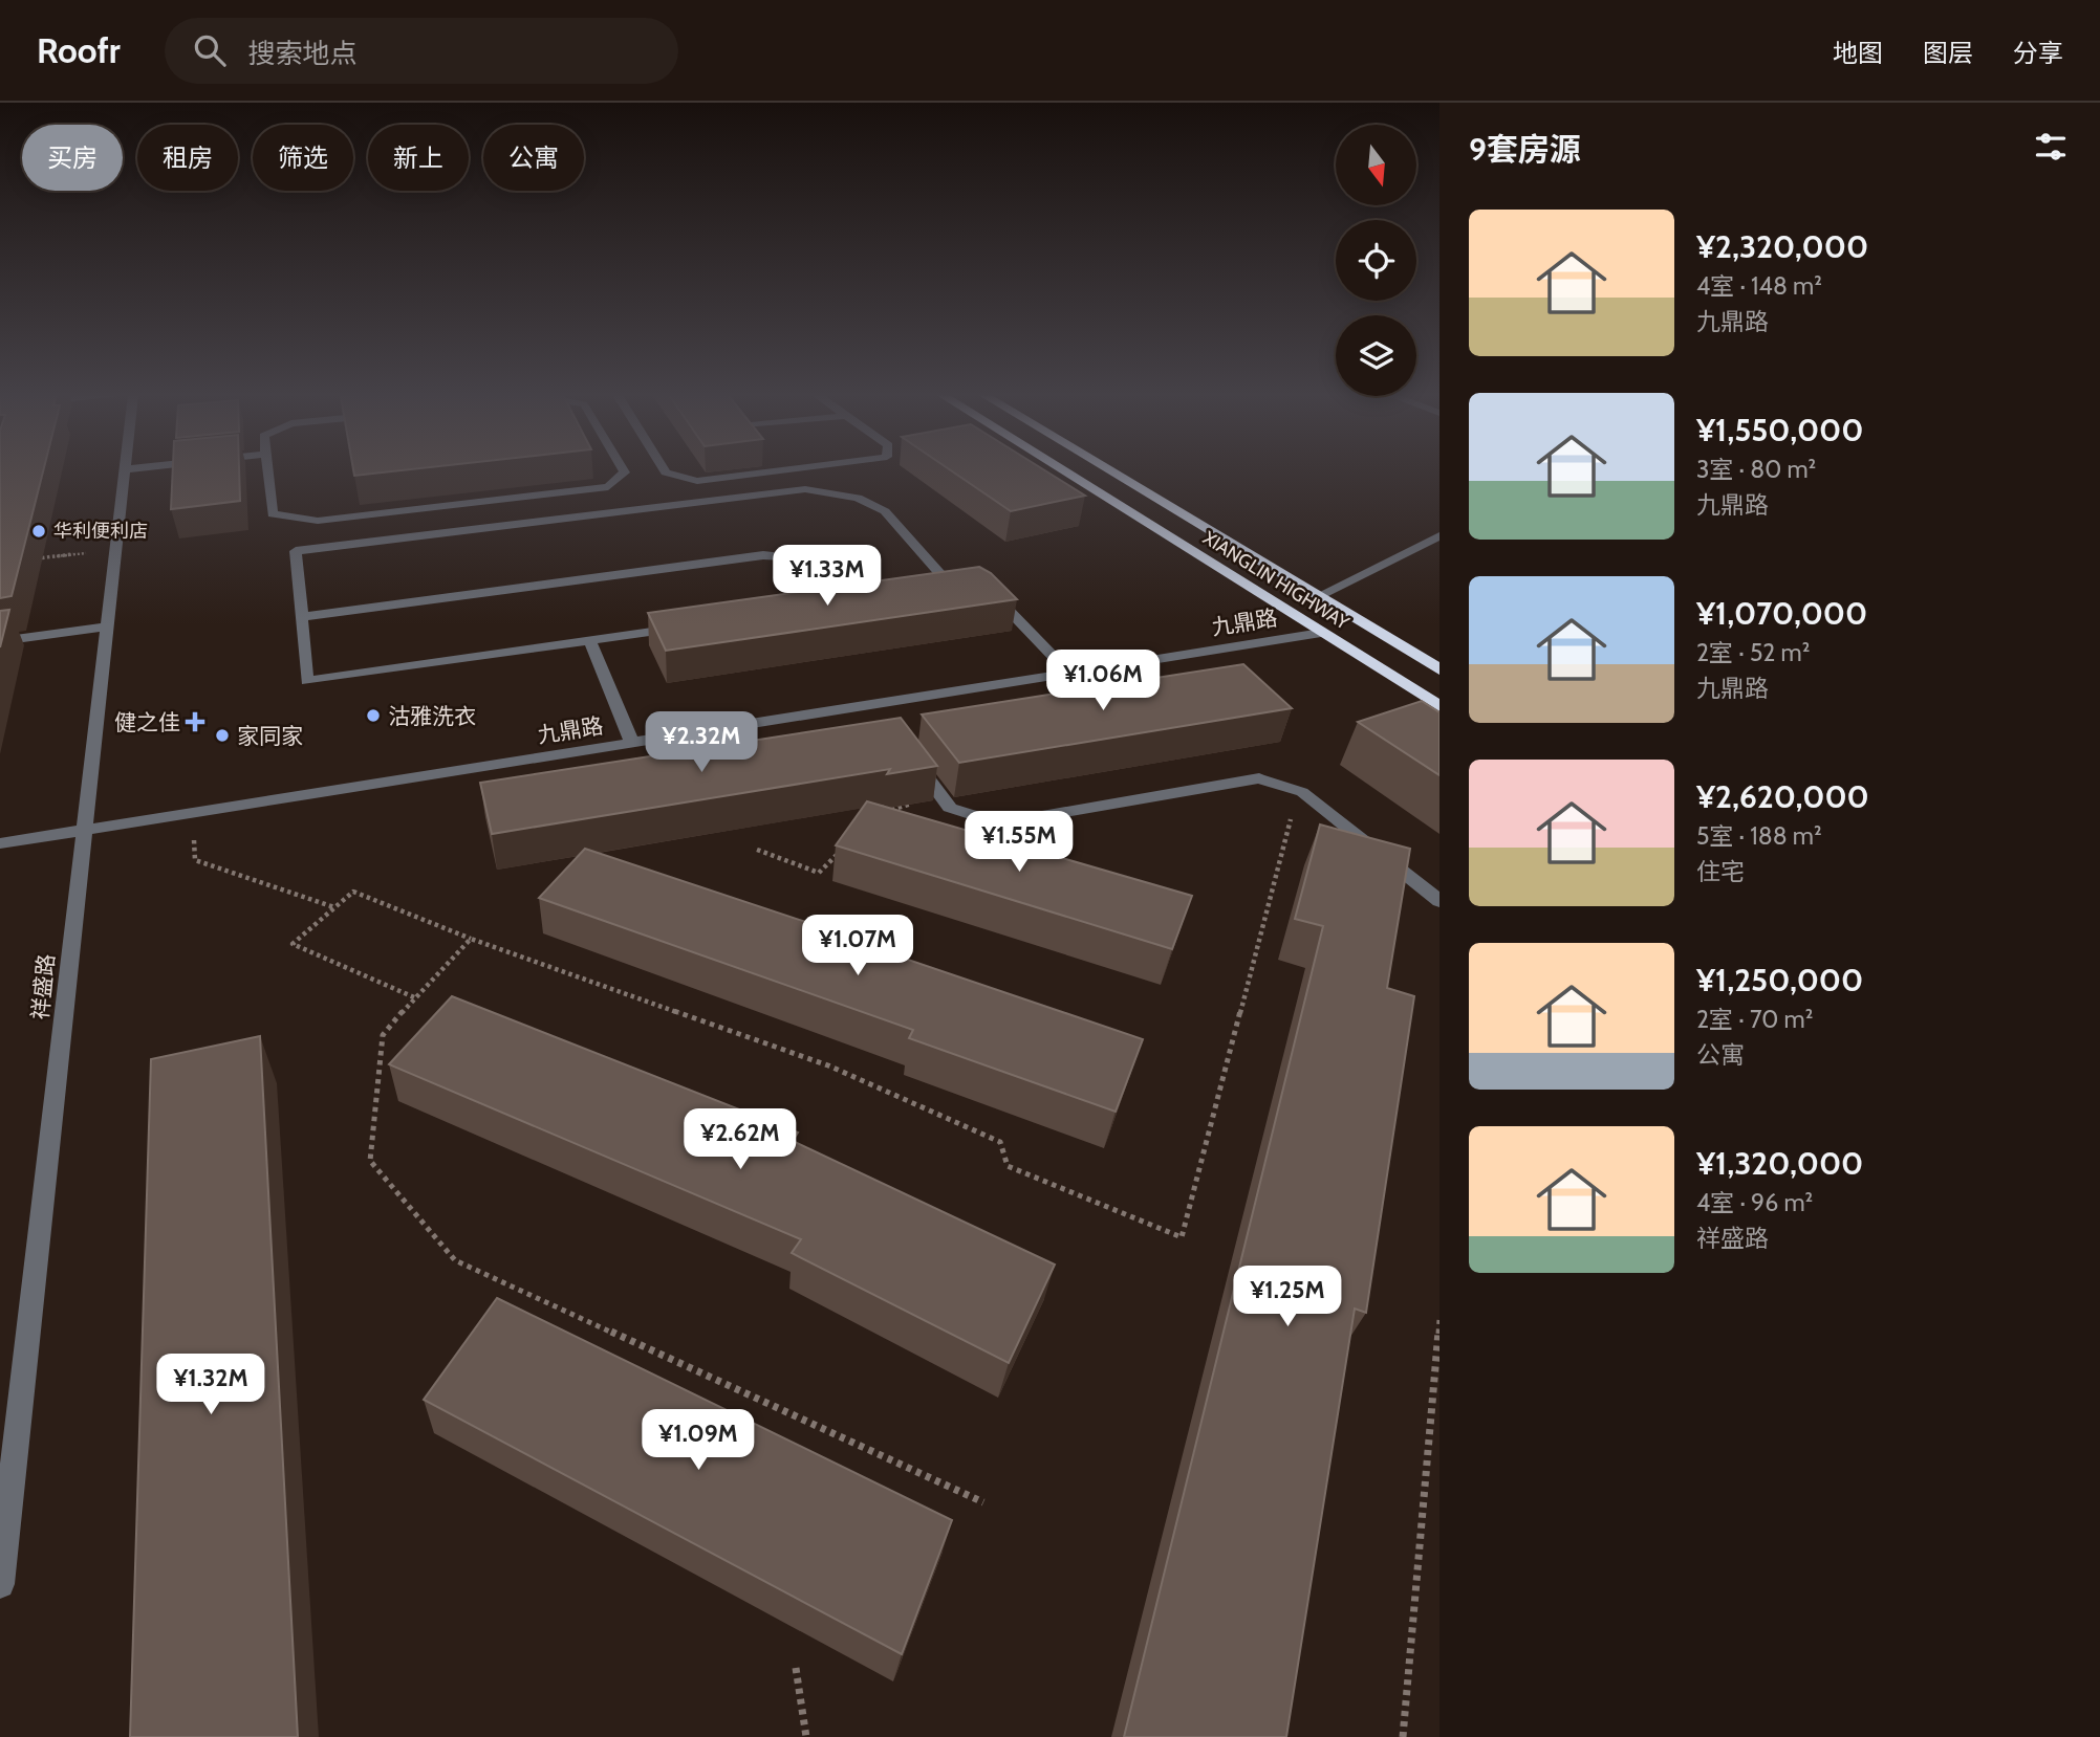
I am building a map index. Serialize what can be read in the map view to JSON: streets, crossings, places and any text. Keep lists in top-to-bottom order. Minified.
{"streets":{"highway":["XIANGLIN HIGHWAY"],"street":["九鼎路","祥盛路"]},"crossings":[["XIANGLIN HIGHWAY","九鼎路"],["九鼎路","祥盛路"]],"places":{"other":["华利便利店","沽雅洗衣","家同家"],"health":["健之佳"]},"north":"bottom","page":{"header":"Roofr","search":"搜索地点","nav":["地图","图层","分享"],"heading":"9套房源","chip":["买房","租房","筛选","新上","公寓"],"list":[{"name":"¥2,320,000","note":"4室 · 148 m² · 九鼎路"},{"name":"¥1,550,000","note":"3室 · 80 m² · 九鼎路"},{"name":"¥1,070,000","note":"2室 · 52 m² · 九鼎路"},{"name":"¥2,620,000","note":"5室 · 188 m² · 住宅"},{"name":"¥1,250,000","note":"2室 · 70 m² · 公寓"},{"name":"¥1,320,000","note":"4室 · 96 m² · 祥盛路"}],"price":["¥1.33M","¥1.06M","¥2.32M","¥1.55M","¥1.07M","¥2.62M","¥1.25M","¥1.32M","¥1.09M"]}}
